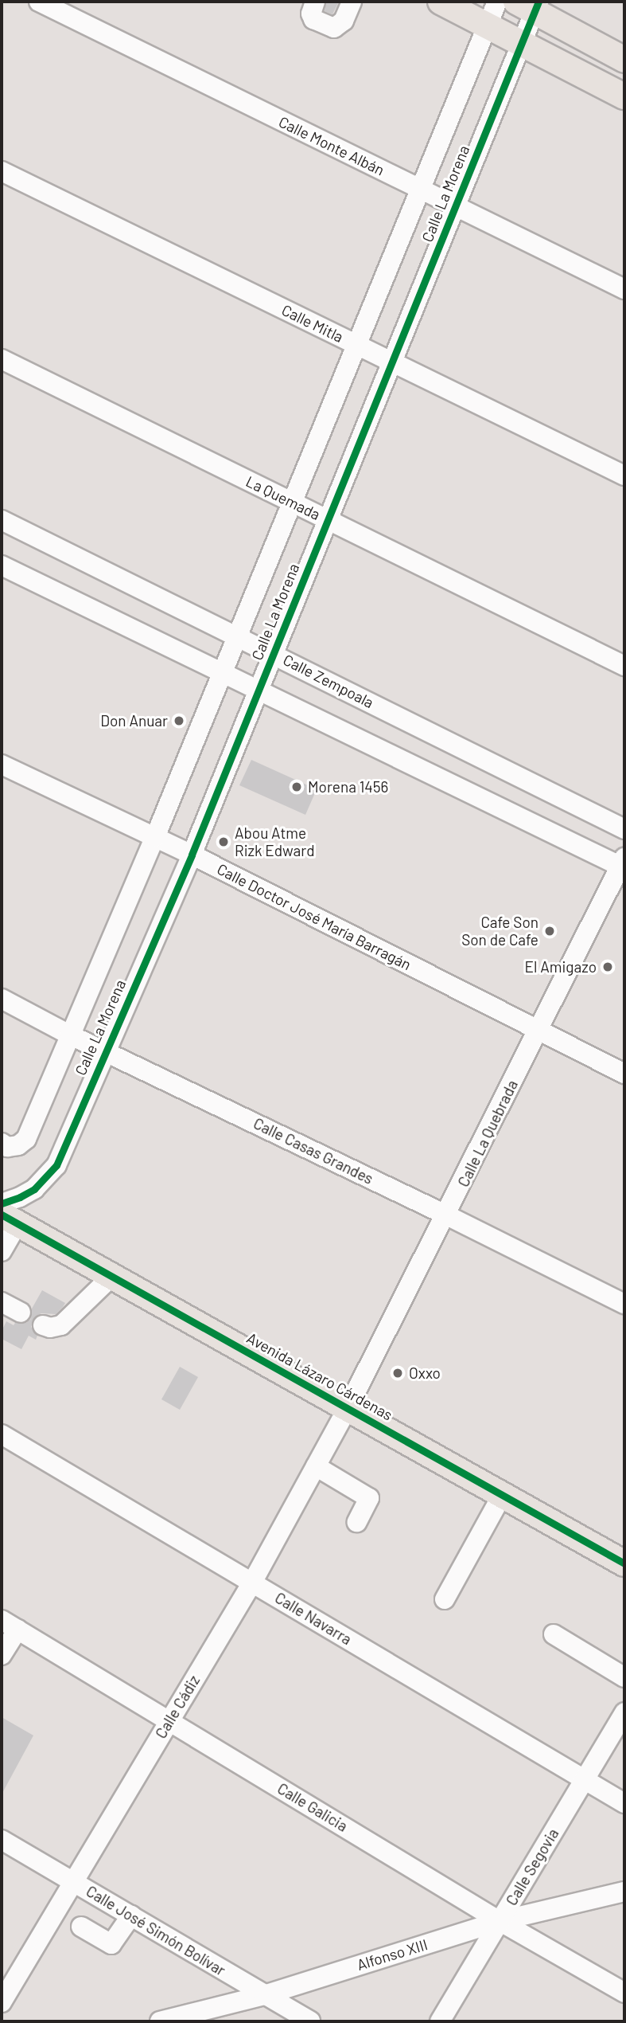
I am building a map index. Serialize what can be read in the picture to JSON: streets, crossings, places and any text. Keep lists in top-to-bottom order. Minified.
{"streets":{"main road":["Avenida Lázaro Cárdenas"],"street":["Calle Monte Albán","Calle La Morena","Calle Mitla","La Quemada","Calle Zempoala","Calle Doctor José María Barragán","Calle La Quebrada","Calle Casas Grandes","Calle Navarra","Calle Cádiz","Calle Galicia","Calle Segovia","Calle José Simón Bolívar","Alfonso XIII"]},"crossings":[["Calle Monte Albán","Calle La Morena"],["Calle La Morena","Calle Mitla"],["Calle La Morena","La Quemada"],["Calle La Morena","Calle Zempoala"],["Calle La Morena","Calle Doctor José María Barragán"],["Calle La Morena","Calle Casas Grandes"],["Calle Doctor José María Barragán","Calle La Quebrada"],["Calle La Quebrada","Calle Casas Grandes"],["Calle La Quebrada","Avenida Lázaro Cárdenas"],["Calle La Quebrada","Calle Cádiz"],["Avenida Lázaro Cárdenas","Calle Cádiz"],["Calle Navarra","Calle Cádiz"],["Calle Navarra","Calle Segovia"],["Calle Cádiz","Calle Galicia"],["Calle Cádiz","Calle José Simón Bolívar"],["Calle Galicia","Calle Segovia"],["Calle Galicia","Alfonso XIII"],["Calle Segovia","Alfonso XIII"],["Calle José Simón Bolívar","Alfonso XIII"]],"places":["Don Anuar","Morena 1456","Abou Atme Rizk Edward","Cafe Son Son de Cafe","El Amigazo","Oxxo"]}
